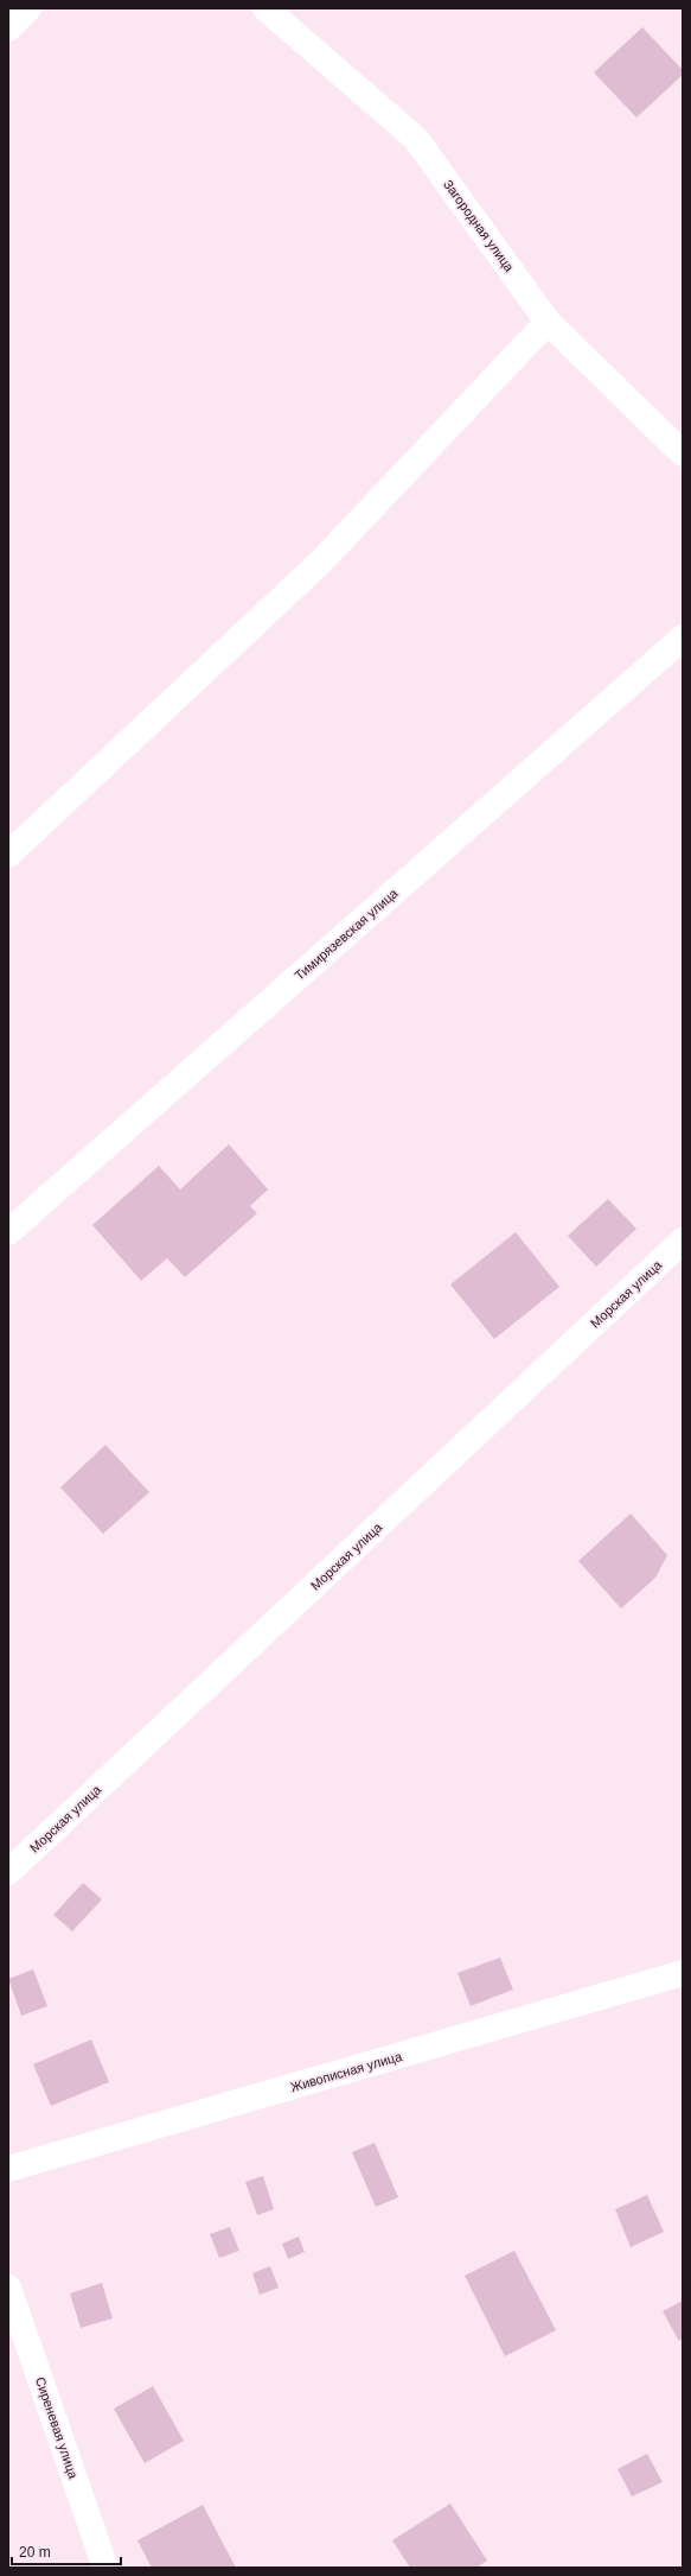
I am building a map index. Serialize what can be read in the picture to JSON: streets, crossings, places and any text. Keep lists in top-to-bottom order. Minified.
{"streets":{"street":["Загородная улица","Тимирязевская улица","Морская улица","Живописная улица","Сиреневая улица"]},"scale_bar":"20 m"}
